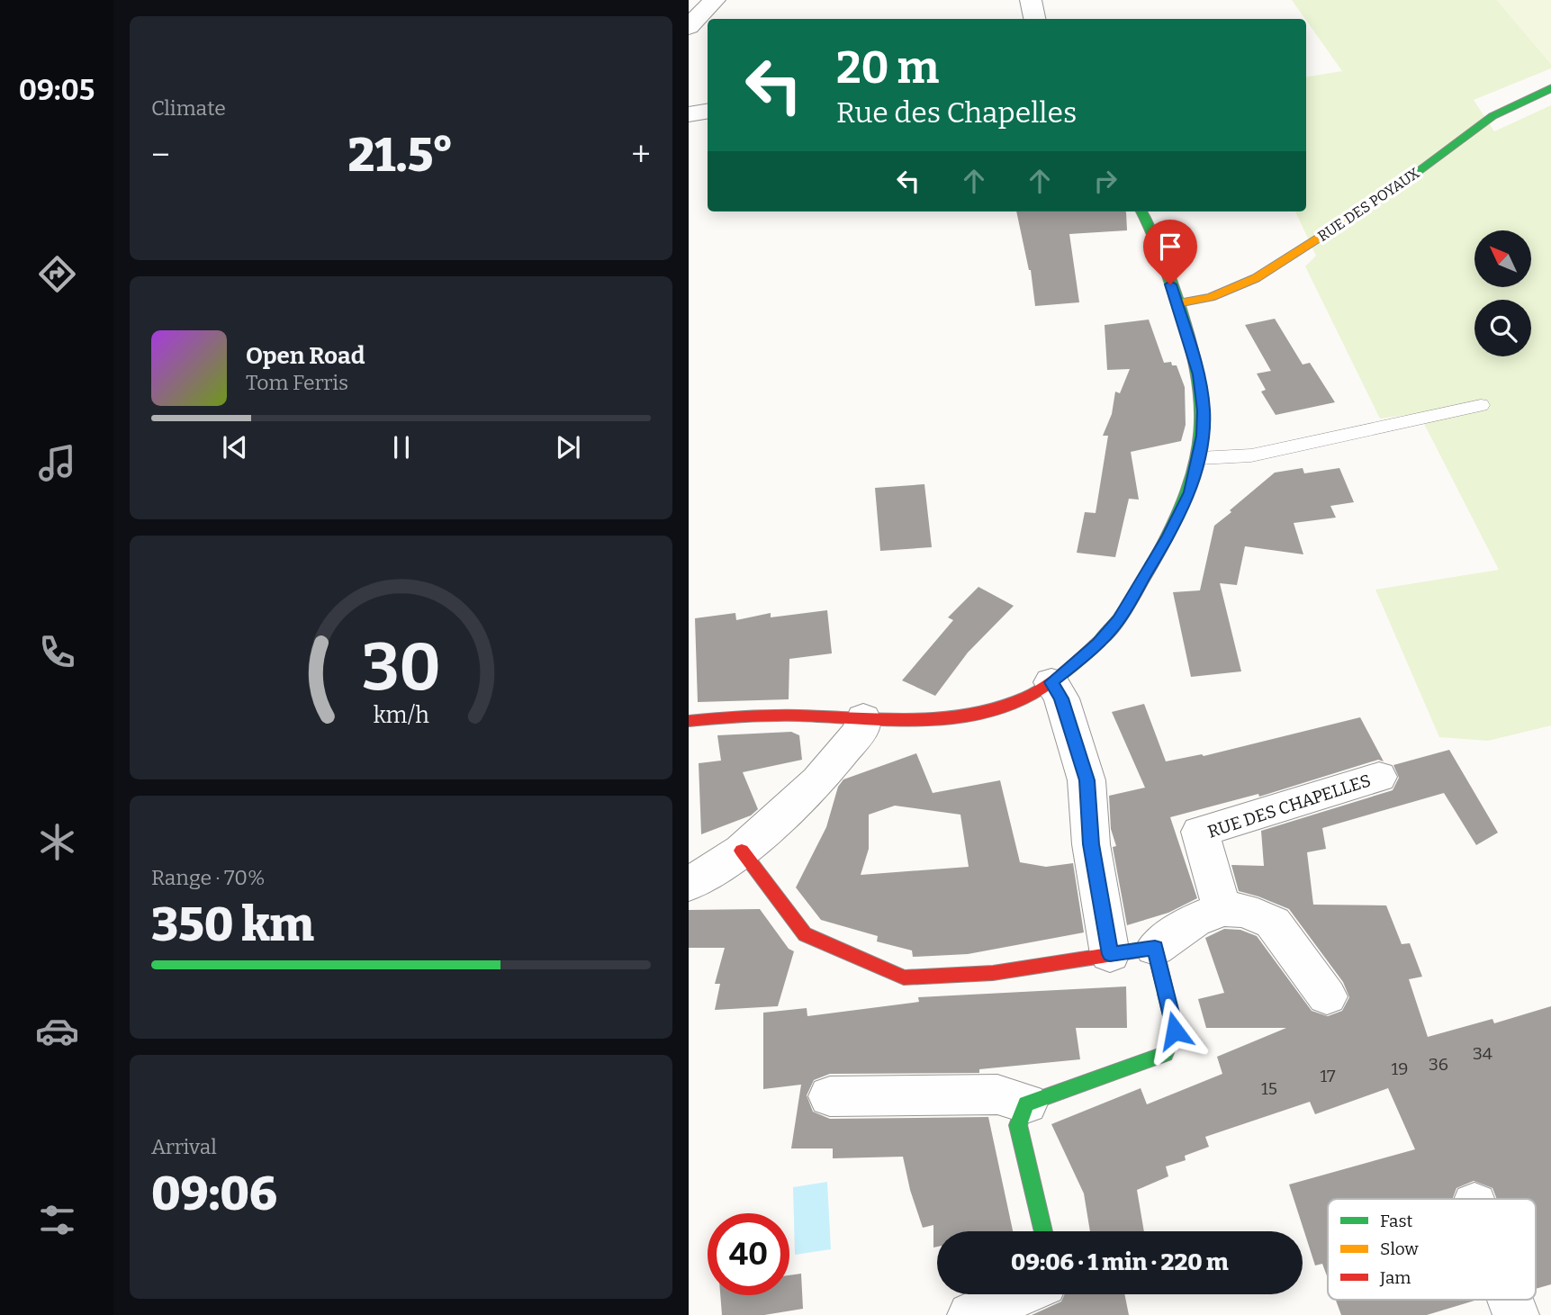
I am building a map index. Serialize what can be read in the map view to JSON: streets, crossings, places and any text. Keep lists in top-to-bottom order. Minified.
{"streets":{"street":["RUE DES POYAUX","RUE DES CHAPELLES"]},"house_numbers":["34","36","19","17","15"],"legend":["Fast","Slow","Jam"],"north":"top left","page":{"tabs":"09:05","tile":["Climate",["Range · 70%","350 km"],["Arrival","09:06"]],"turn":["20 m","Rue des Chapelles"],"heat":["−","21.5°","+"],"song":["Open Road","Tom Ferris"],"limit":"40","trip":"09:06 · 1 min · 220 m","gauge":["30","km/h"]}}
